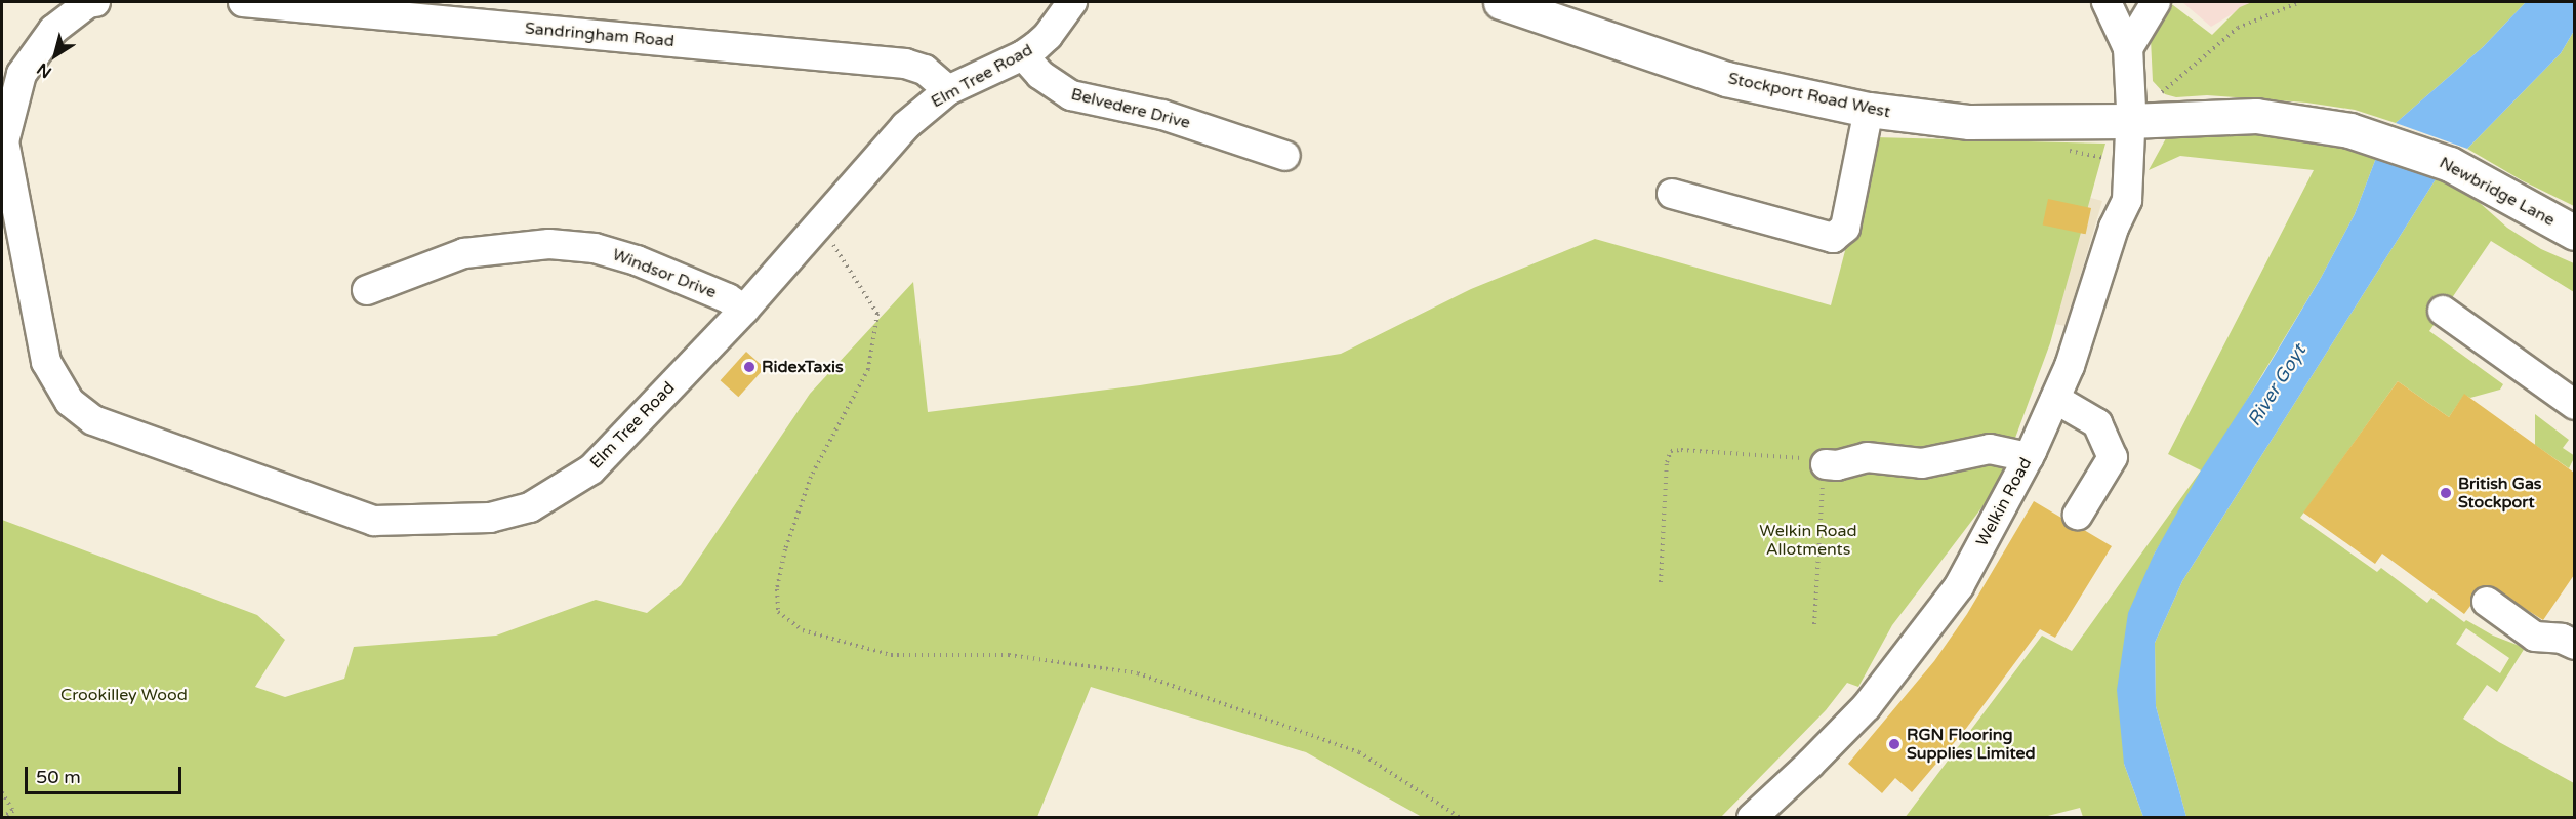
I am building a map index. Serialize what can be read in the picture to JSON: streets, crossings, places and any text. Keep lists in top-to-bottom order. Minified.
{"streets":{"main road":["Stockport Road West","Newbridge Lane"],"street":["Sandringham Road","Elm Tree Road","Belvedere Drive","Windsor Drive","Welkin Road"]},"crossings":[["Sandringham Road","Elm Tree Road"],["Elm Tree Road","Belvedere Drive"],["Elm Tree Road","Windsor Drive"],["Stockport Road West","Newbridge Lane"],["Stockport Road West","Welkin Road"],["Newbridge Lane","Welkin Road"]],"water":["River Goyt"],"parks":["Welkin Road Allotments","Crookilley Wood"],"places":["RidexTaxis","British Gas Stockport","RGN Flooring Supplies Limited"],"scale_bar":"50 m","north":"bottom left"}
